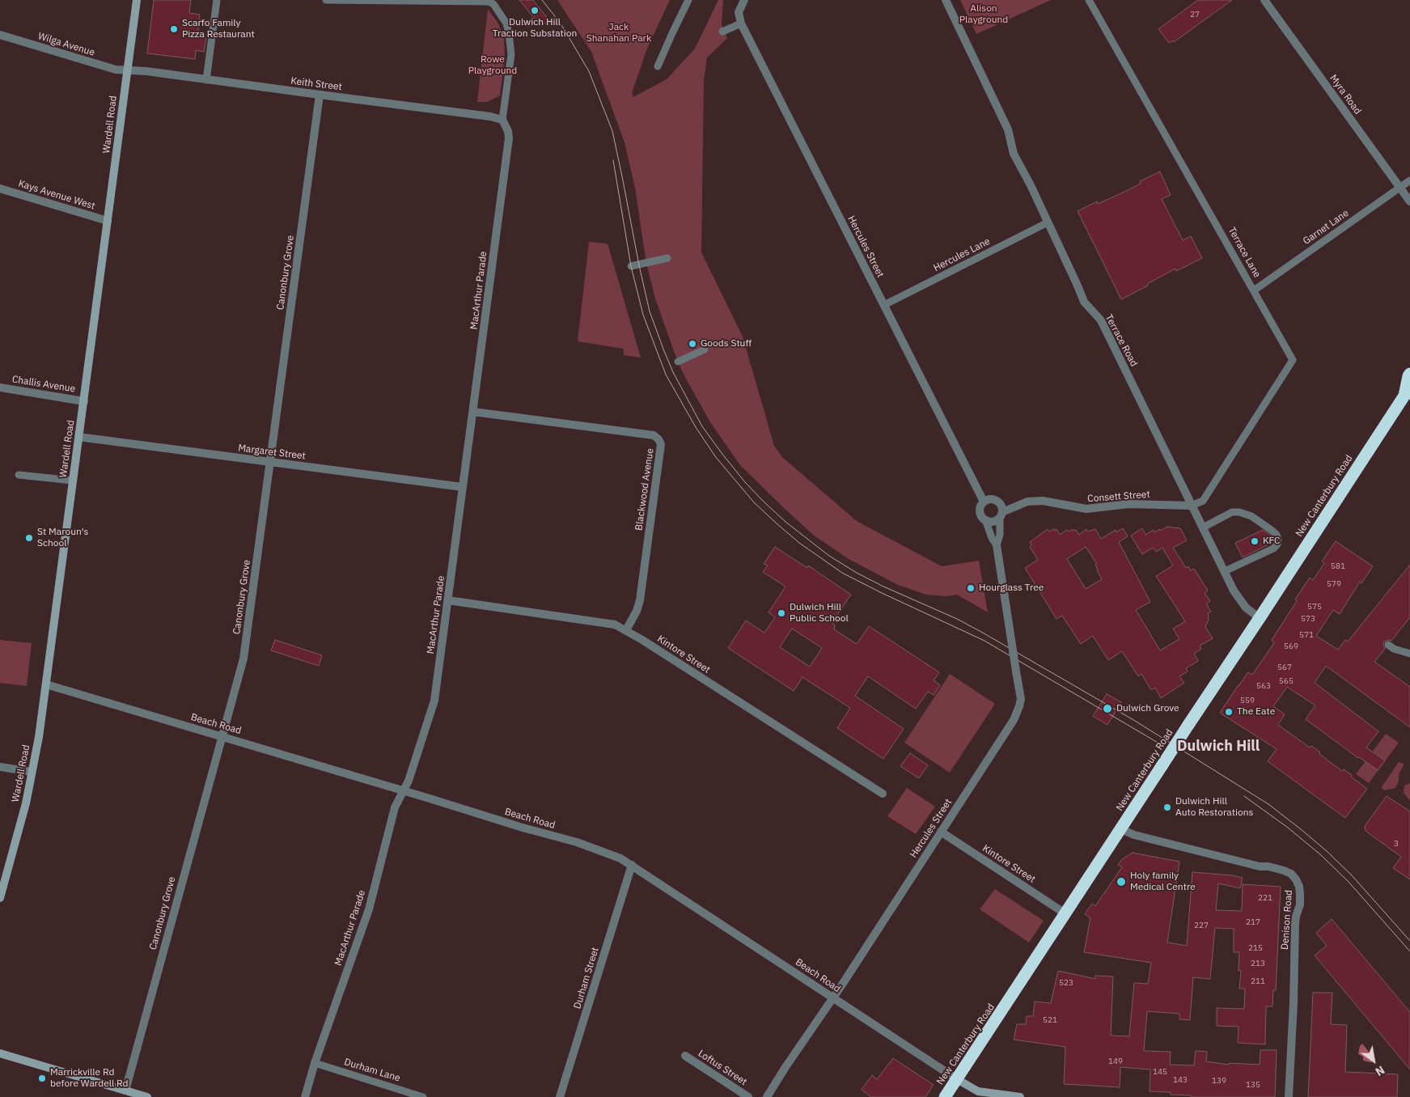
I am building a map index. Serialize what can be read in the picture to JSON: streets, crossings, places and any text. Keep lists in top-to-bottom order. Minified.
{"streets":{"highway":["New Canterbury Road"],"main road":["Wardell Road"],"street":["Wilga Avenue","Keith Street","Myra Road","Kays Avenue West","Hercules Street","Canonbury Grove","MacArthur Parade","Terrace Road","Challis Avenue","Margaret Street","Blackwood Avenue","Consett Street","Kintore Street","Beach Road","Denison Road","Durham Street","Loftus Street"],"lane":["Garnet Lane","Terrace Lane","Hercules Lane","Durham Lane"]},"crossings":[["Wilga Avenue","Keith Street"],["Wilga Avenue","Wardell Road"],["Keith Street","Wardell Road"],["Keith Street","Canonbury Grove"],["Keith Street","MacArthur Parade"],["Myra Road","Garnet Lane"],["Wardell Road","Kays Avenue West"],["Wardell Road","Challis Avenue"],["Wardell Road","Margaret Street"],["Wardell Road","Beach Road"],["Garnet Lane","Terrace Lane"],["Hercules Street","Hercules Lane"],["Hercules Street","Consett Street"],["Hercules Street","Kintore Street"],["Hercules Street","Beach Road"],["Terrace Lane","Terrace Road"],["Terrace Lane","Consett Street"],["Hercules Lane","Terrace Road"],["Canonbury Grove","Margaret Street"],["Canonbury Grove","Beach Road"],["MacArthur Parade","Margaret Street"],["MacArthur Parade","Blackwood Avenue"],["MacArthur Parade","Kintore Street"],["MacArthur Parade","Beach Road"],["MacArthur Parade","Durham Lane"],["Terrace Road","New Canterbury Road"],["Terrace Road","Consett Street"],["Blackwood Avenue","Kintore Street"],["New Canterbury Road","Kintore Street"],["New Canterbury Road","Beach Road"],["New Canterbury Road","Denison Road"],["Beach Road","Durham Street"]],"districts":["Dulwich Hill"],"parks":["Alison Playground","Jack Shanahan Park","Rowe Playground"],"places":["Dulwich Hill Traction Substation","Scarfo Family Pizza Restaurant","Goods Stuff","St Maroun's School","KFC","Hourglass Tree","Dulwich Hill Public School","Dulwich Grove","The Eate","Dulwich Hill Auto Restorations","Holy family Medical Centre","Marrickville Rd before Wardell Rd"],"house_numbers":["27","581","579","575","573","571","569","567","565","563","559","3","221","217","227","215","213","211","523","521","149","145","143","139","135"],"north":"bottom right"}
